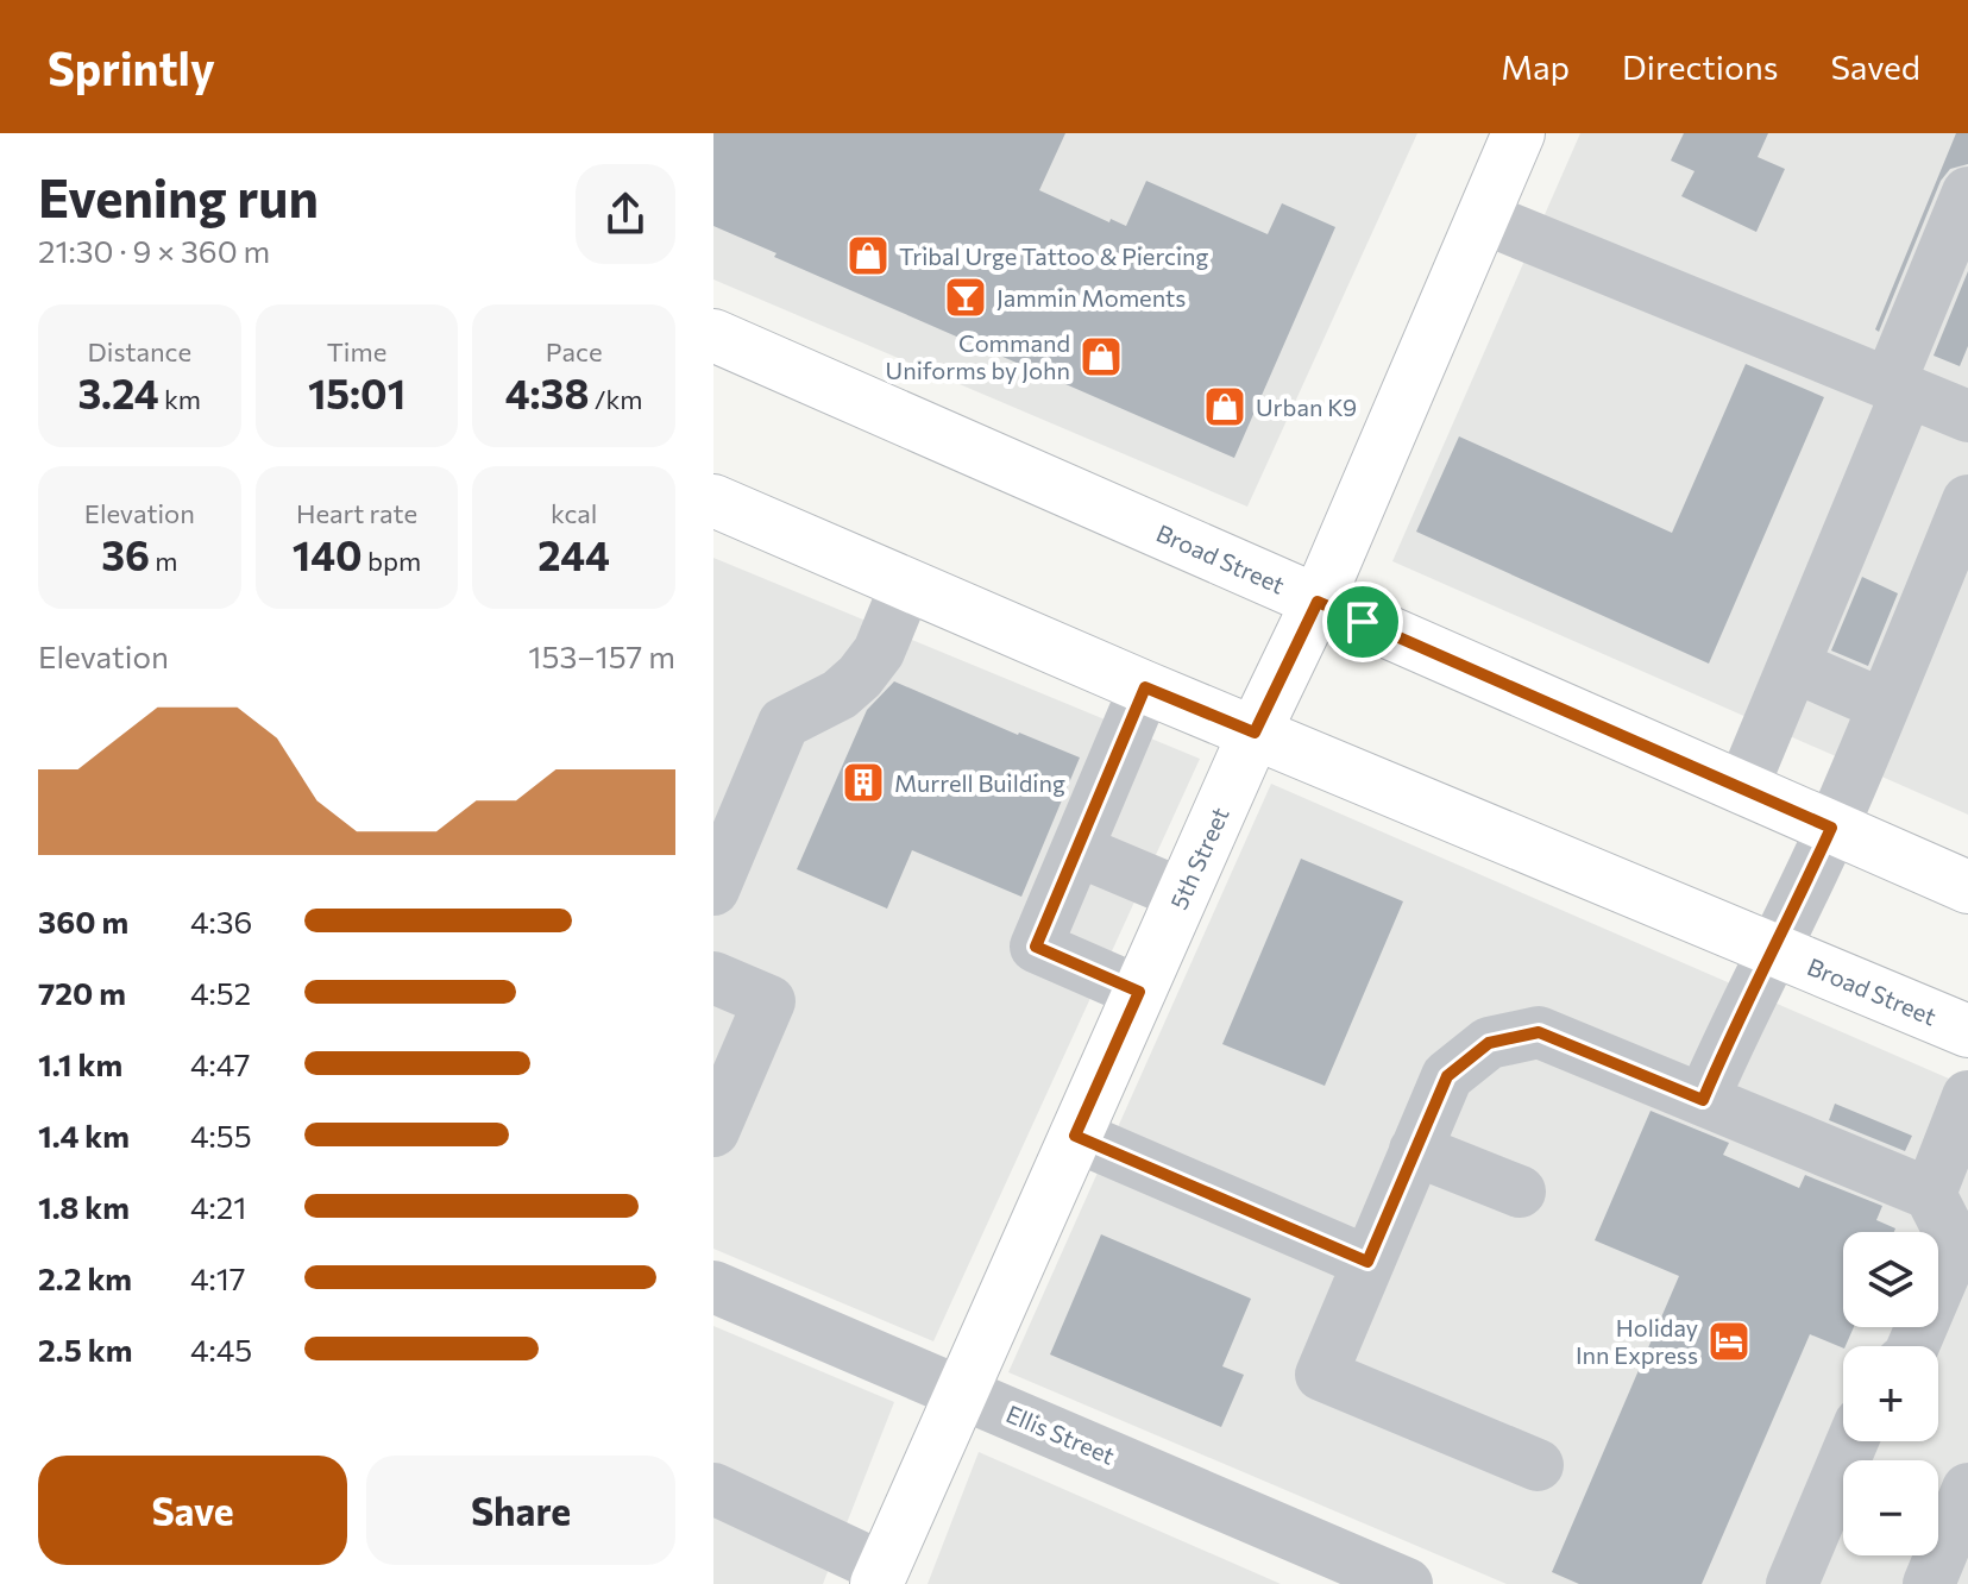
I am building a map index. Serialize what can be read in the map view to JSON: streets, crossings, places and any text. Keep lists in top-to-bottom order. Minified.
{"streets":{"main road":["Broad Street","5th Street"],"street":["Ellis Street"]},"crossings":[["Broad Street","5th Street"],["5th Street","Ellis Street"]],"places":{"shop":["Tribal Urge Tattoo & Piercing","Command Uniforms by John","Urban K9"],"bar":["Jammin Moments"],"building":["Murrell Building"],"hotel":["Holiday Inn Express"]},"page":{"header":"Sprintly","nav":["Map","Directions","Saved"],"heading":["Evening run","21:30 · 9 × 360 m"],"stats":[["Distance","3.24 km"],["Time","15:01"],["Pace","4:38 /km"],["Elevation","36 m"],["Heart rate","140 bpm"],["kcal","244"]],"chart":["Elevation","153–157 m"],"list":[{"name":"360 m","note":"4:36"},{"name":"720 m","note":"4:52"},{"name":"1.1 km","note":"4:47"},{"name":"1.4 km","note":"4:55"},{"name":"1.8 km","note":"4:21"},{"name":"2.2 km","note":"4:17"},{"name":"2.5 km","note":"4:45"}],"map_buttons":["+","−"],"buttons":["Save","Share"]}}
